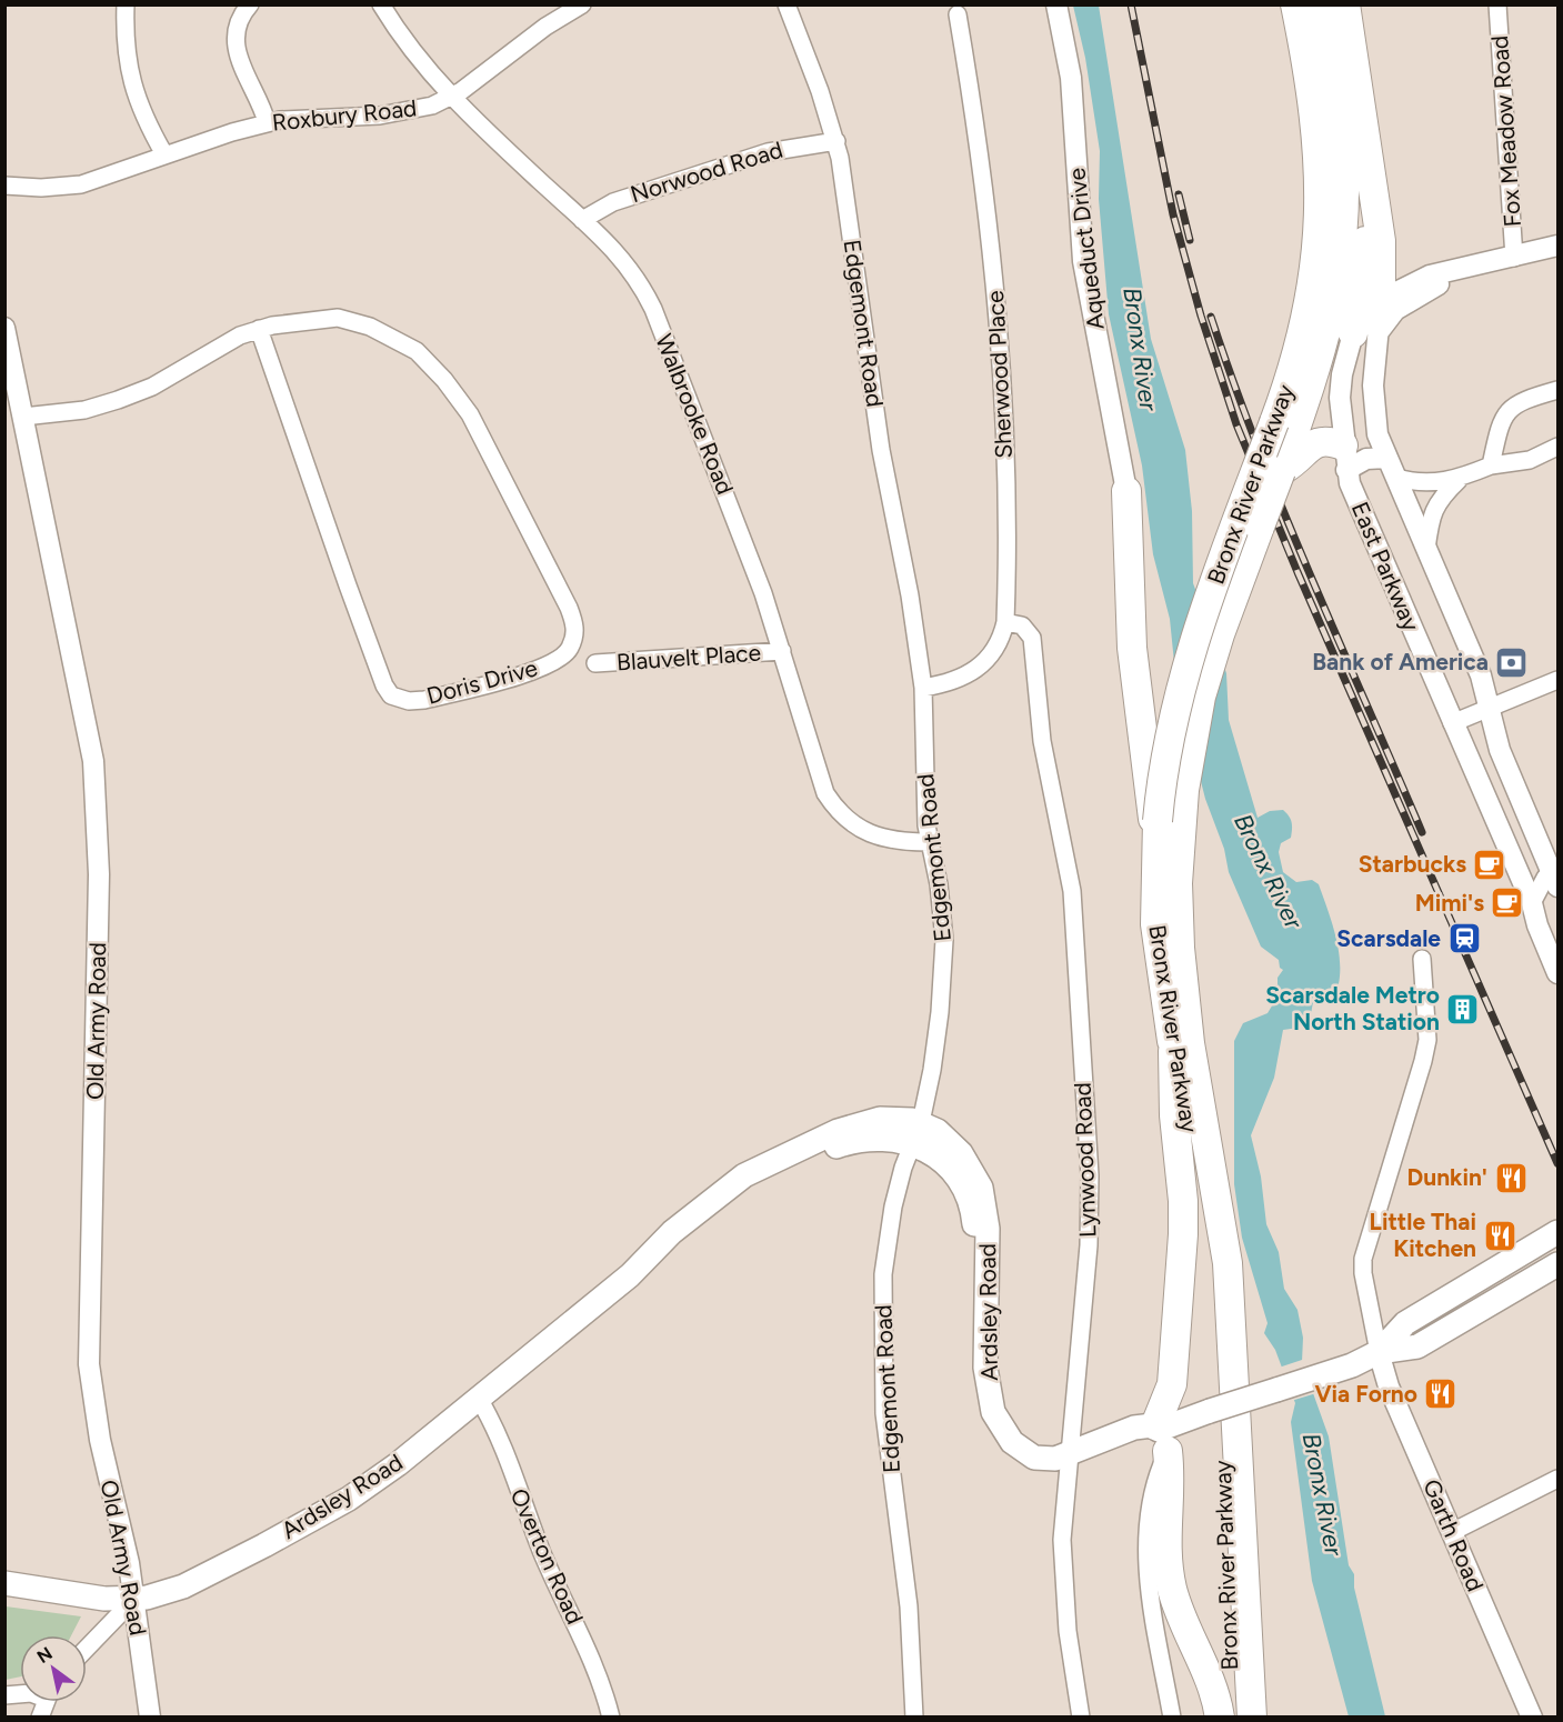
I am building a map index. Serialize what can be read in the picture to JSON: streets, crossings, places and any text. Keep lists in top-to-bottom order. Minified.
{"streets":{"highway":["Bronx River Parkway"],"main road":["Ardsley Road"],"street":["Roxbury Road","Fox Meadow Road","Norwood Road","Aqueduct Drive","Edgemont Road","Sherwood Place","Walbrooke Road","East Parkway","Blauvelt Place","Doris Drive","Old Army Road","Lynwood Road","Garth Road","Overton Road"]},"crossings":[["Roxbury Road","Walbrooke Road"],["Norwood Road","Edgemont Road"],["Norwood Road","Walbrooke Road"],["Edgemont Road","Sherwood Place"],["Edgemont Road","Walbrooke Road"],["Edgemont Road","Ardsley Road"],["Sherwood Place","Lynwood Road"],["Walbrooke Road","Blauvelt Place"],["Doris Drive","Old Army Road"],["Old Army Road","Ardsley Road"],["Lynwood Road","Ardsley Road"],["Ardsley Road","Garth Road"],["Ardsley Road","Overton Road"]],"water":["Bronx River"],"places":{"bank":["Bank of America"],"cafe":["Starbucks","Mimi's"],"station":["Scarsdale"],"building":["Scarsdale Metro North Station"],"restaurant":["Dunkin'","Little Thai Kitchen","Via Forno"]},"north":"top left"}
